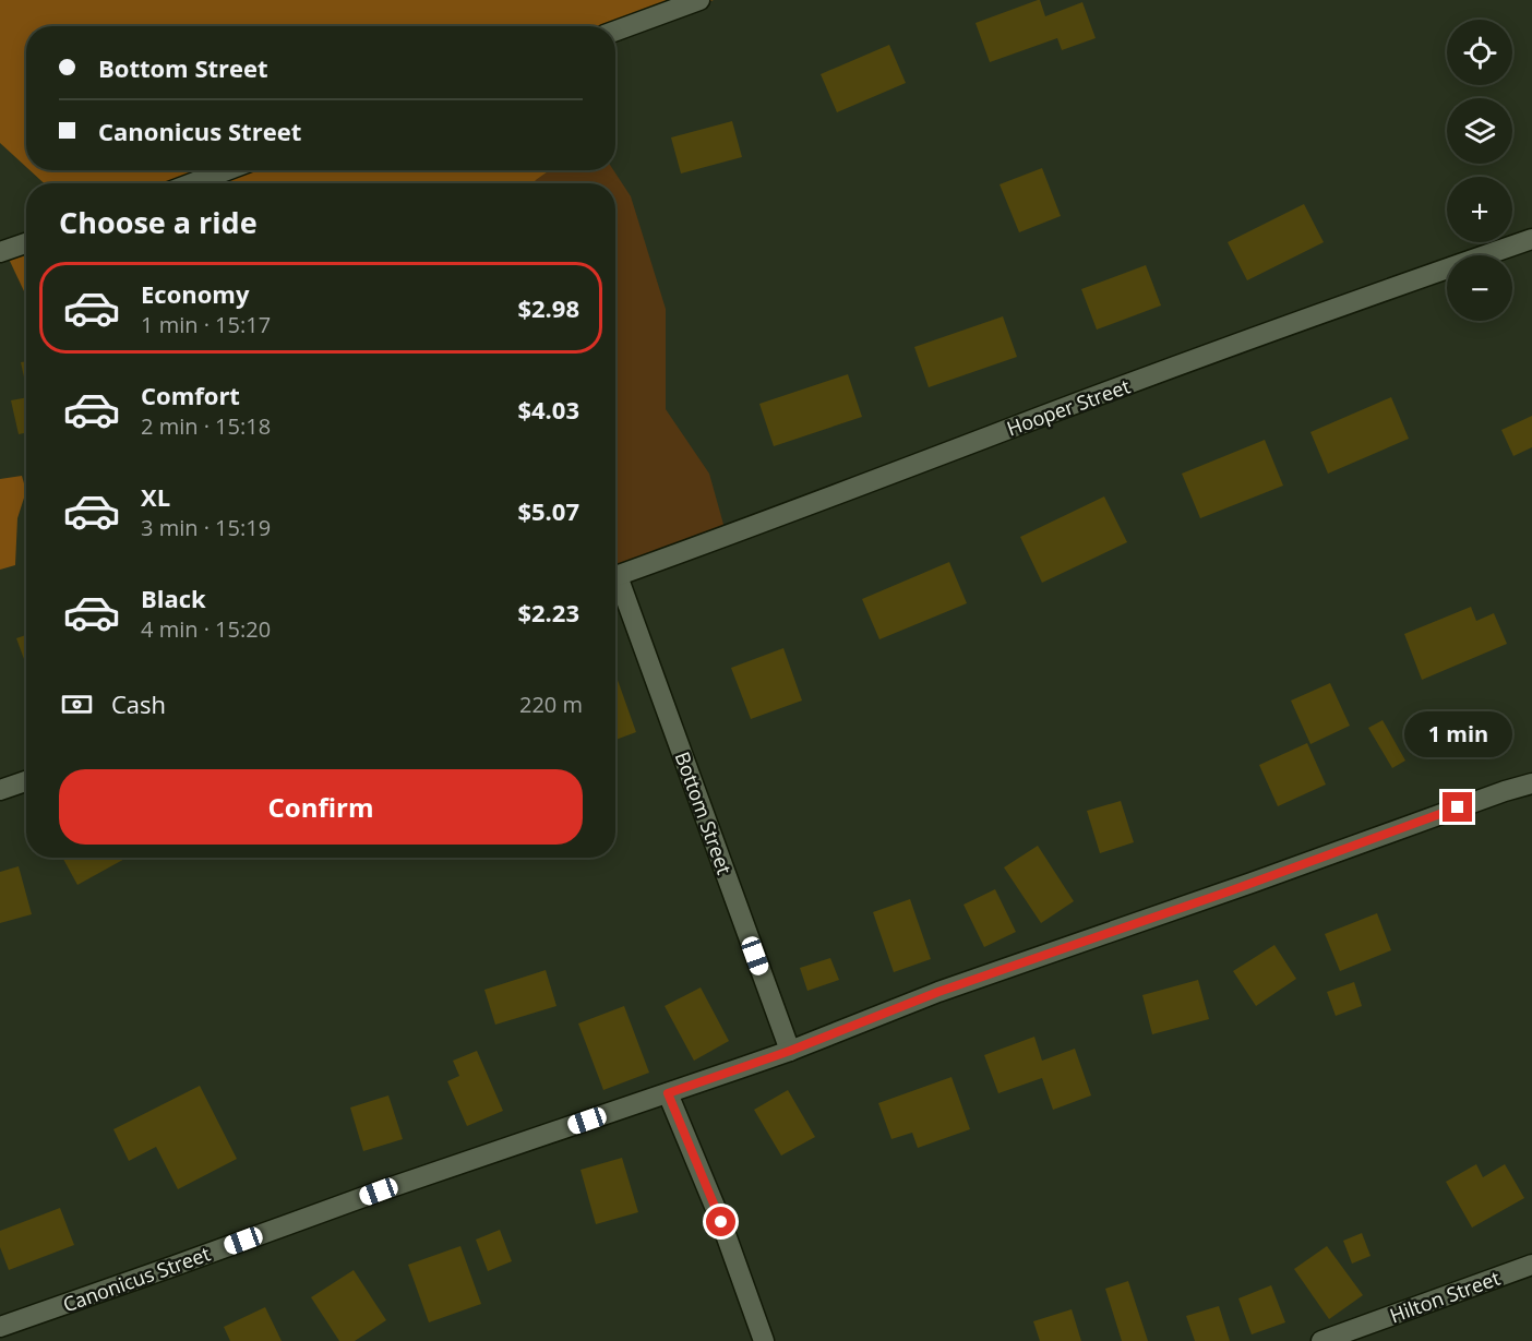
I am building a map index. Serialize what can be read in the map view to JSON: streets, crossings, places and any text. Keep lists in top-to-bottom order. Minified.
{"streets":{"street":["Hooper Street","Bottom Street","Canonicus Street","Hilton Street"]},"crossings":[["Bottom Street","Canonicus Street"]],"page":{"map_buttons":["+","−"],"banner":["Bottom Street","Canonicus Street"],"heading":"Choose a ride","list":[{"name":"Economy","note":"1 min · 15:17","value":"$2.98"},{"name":"Comfort","note":"2 min · 15:18","value":"$4.03"},{"name":"XL","note":"3 min · 15:19","value":"$5.07"},{"name":"Black","note":"4 min · 15:20","value":"$2.23"}],"pay":["Cash","220 m"],"bubble":"1 min","buttons":"Confirm"}}
